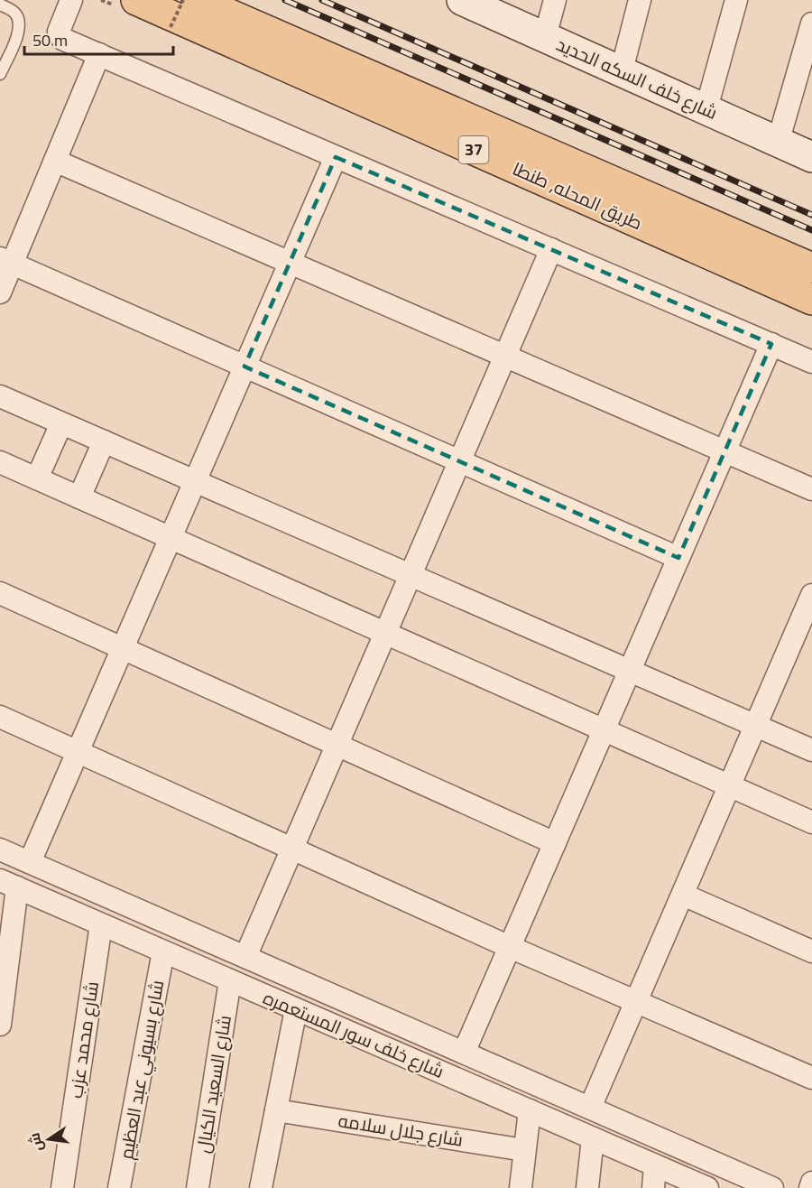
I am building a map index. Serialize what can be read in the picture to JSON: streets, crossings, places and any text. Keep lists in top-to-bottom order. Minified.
{"streets":{"main road":["37","طريق المحله, طنطا"],"street":["شارع خلف السكه الحديد","شارع خلف سور المستعمره","شارع محمد عزب","شارع بسيوني عبد العظيم","شارع السعيد الكيال","شارع جلال سلامه"]},"crossings":[["شارع خلف سور المستعمره","شارع محمد عزب"],["شارع خلف سور المستعمره","شارع بسيوني عبد العظيم"],["شارع خلف سور المستعمره","شارع السعيد الكيال"]],"scale_bar":"50 m","north":"left"}
